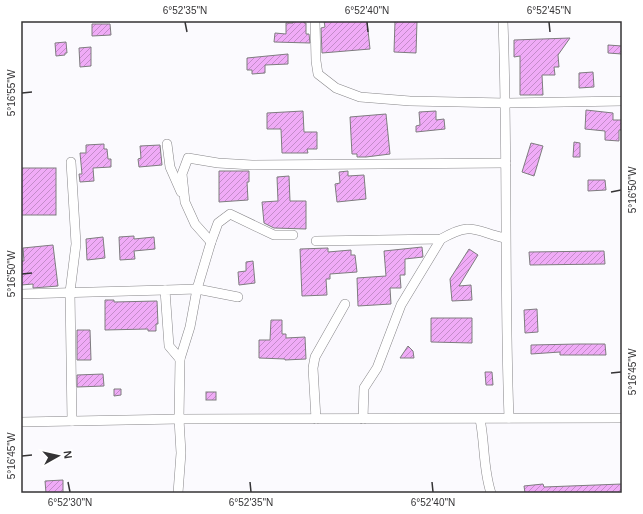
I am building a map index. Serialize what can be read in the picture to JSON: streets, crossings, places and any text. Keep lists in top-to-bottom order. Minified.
{"north":"right","coordinates":["6°52'35\"N","6°52'40\"N","6°52'45\"N","5°16'55\"W","5°16'50\"W","5°16'45\"W","6°52'30\"N"]}
